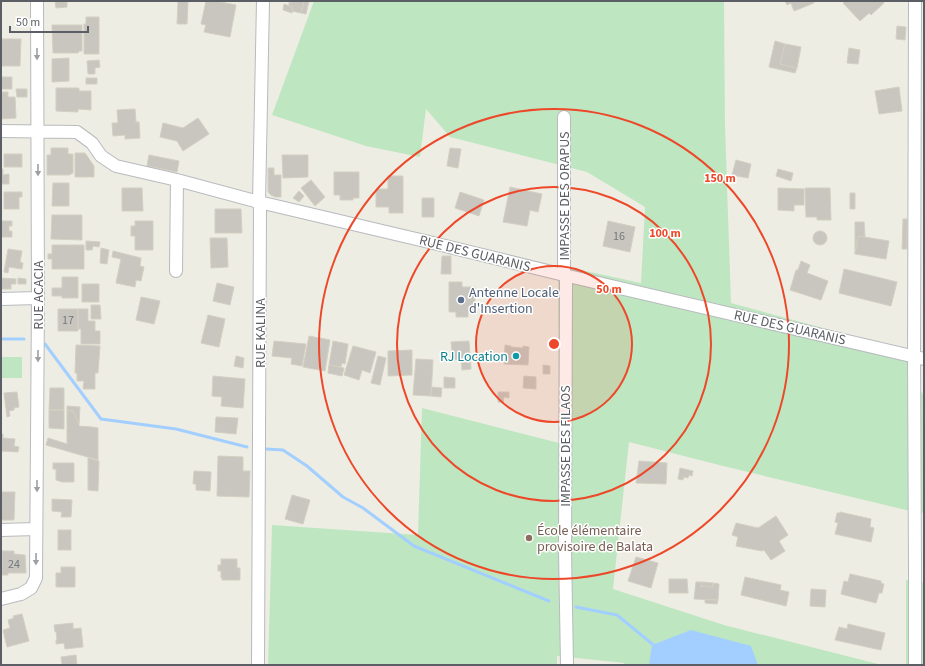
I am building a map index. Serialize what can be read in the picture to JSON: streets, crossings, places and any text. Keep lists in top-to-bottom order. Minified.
{"streets":{"street":["IMPASSE DES ORAPUS","RUE DES GUARANIS","RUE ACACIA","RUE KALINA","IMPASSE DES FILAOS"]},"crossings":[["IMPASSE DES ORAPUS","RUE DES GUARANIS"],["IMPASSE DES ORAPUS","IMPASSE DES FILAOS"],["RUE DES GUARANIS","RUE ACACIA"],["RUE DES GUARANIS","RUE KALINA"],["RUE DES GUARANIS","IMPASSE DES FILAOS"]],"one_way":["RUE ACACIA"],"places":["Antenne Locale d'Insertion","RJ Location","École élémentaire provisoire de Balata"],"house_numbers":["16","17","24"],"scale_bar":"50 m","rings":["150 m","100 m","50 m"]}
